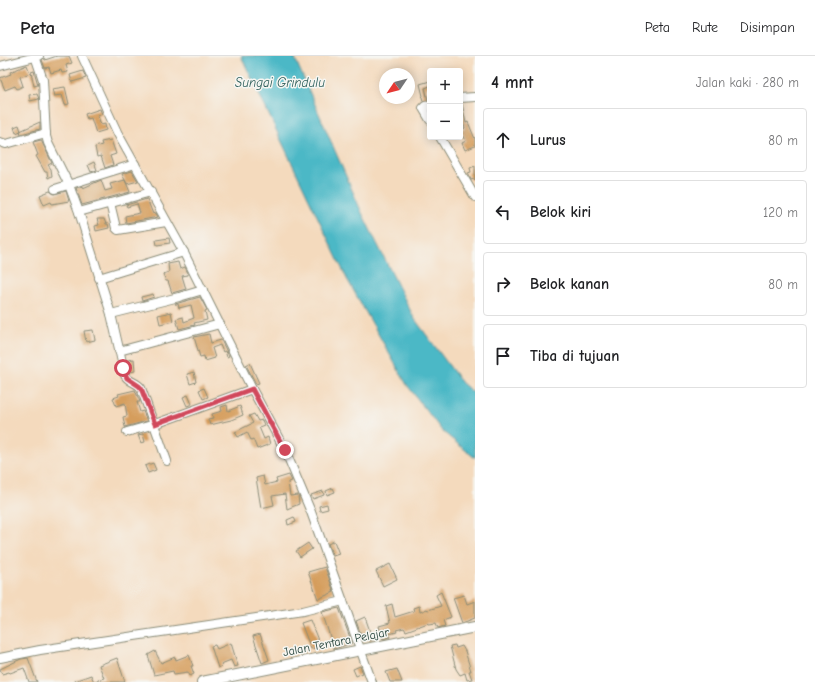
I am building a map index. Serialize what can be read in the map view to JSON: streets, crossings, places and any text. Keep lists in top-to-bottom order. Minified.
{"streets":{"main road":["Jalan Tentara Pelajar"]},"water":["Sungai Grindulu"],"north":"bottom left","page":{"header":"Peta","nav":["Peta","Rute","Disimpan"],"heading":["4 mnt","Jalan kaki · 280 m"],"map_buttons":["+","−"],"list":[["Lurus","80 m"],["Belok kiri","120 m"],["Belok kanan","80 m"],"Tiba di tujuan"]}}
